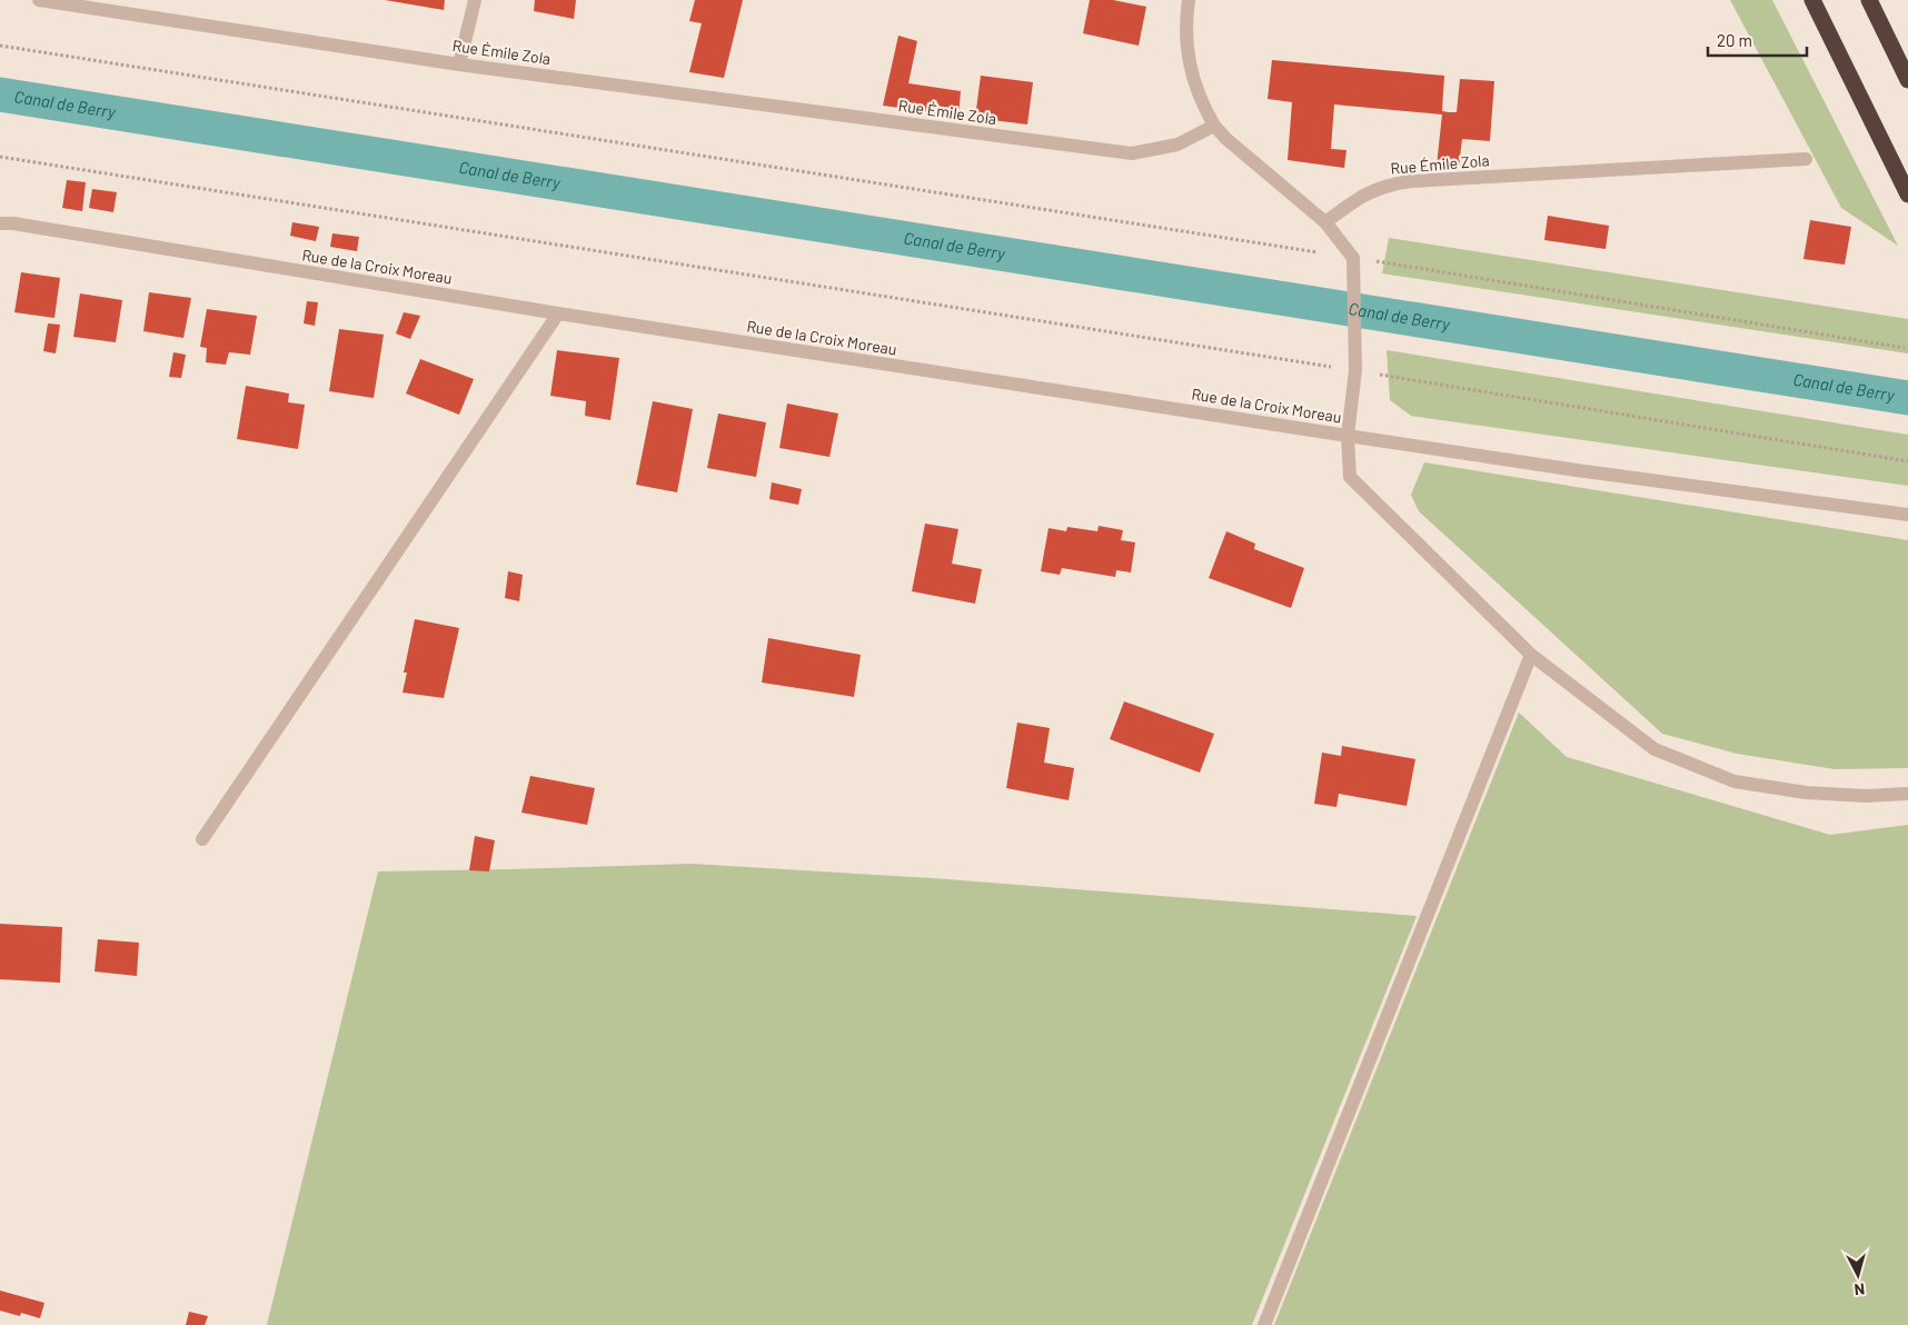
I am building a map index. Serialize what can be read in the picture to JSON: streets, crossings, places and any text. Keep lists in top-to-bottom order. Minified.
{"streets":{"street":["Rue Émile Zola","Rue de la Croix Moreau"]},"water":["Canal de Berry"],"scale_bar":"20 m","north":"bottom"}
